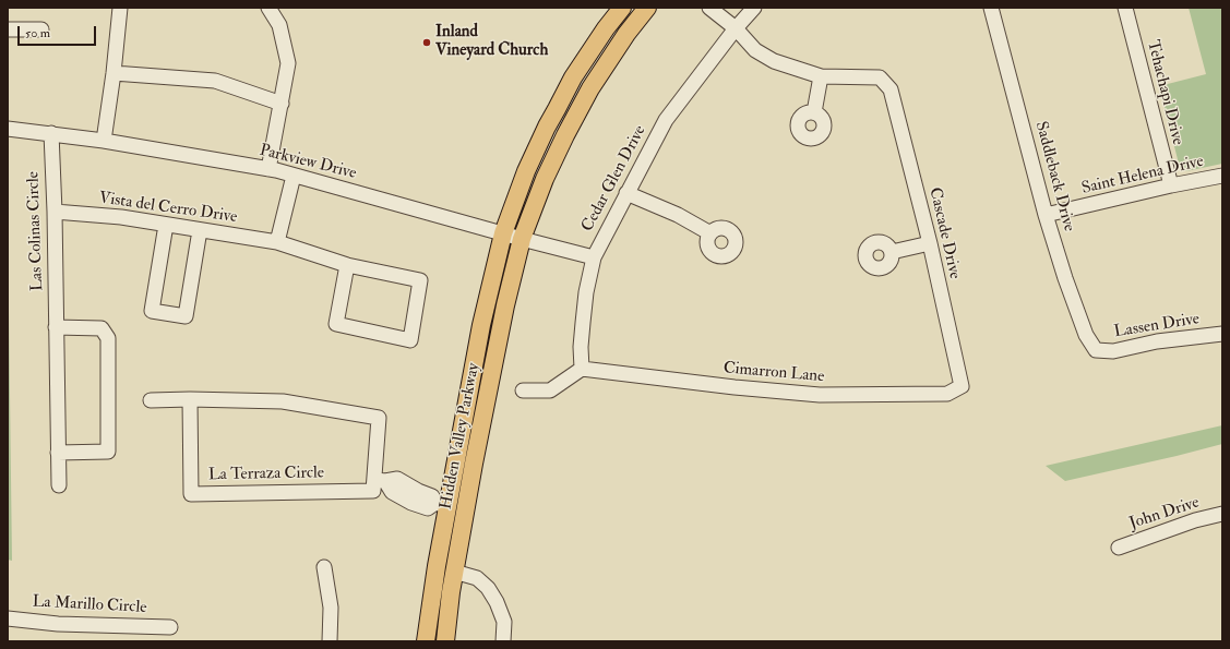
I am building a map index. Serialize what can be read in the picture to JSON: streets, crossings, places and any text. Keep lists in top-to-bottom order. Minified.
{"streets":{"main road":["Hidden Valley Parkway"],"street":["Tehachapi Drive","Parkview Drive","Saint Helena Drive","Saddleback Drive","Cedar Glen Drive","Vista del Cerro Drive","Las Colinas Circle","Cascade Drive","Lassen Drive","Cimarron Lane","La Terraza Circle","John Drive","La Marillo Circle"]},"crossings":[["Tehachapi Drive","Saint Helena Drive"],["Parkview Drive","Cedar Glen Drive"],["Parkview Drive","Las Colinas Circle"],["Parkview Drive","Hidden Valley Parkway"],["Saint Helena Drive","Saddleback Drive"],["Saddleback Drive","Lassen Drive"],["Cedar Glen Drive","Cimarron Lane"],["Vista del Cerro Drive","Las Colinas Circle"],["Cascade Drive","Cimarron Lane"]],"places":["Inland Vineyard Church"],"scale_bar":"50 m"}
